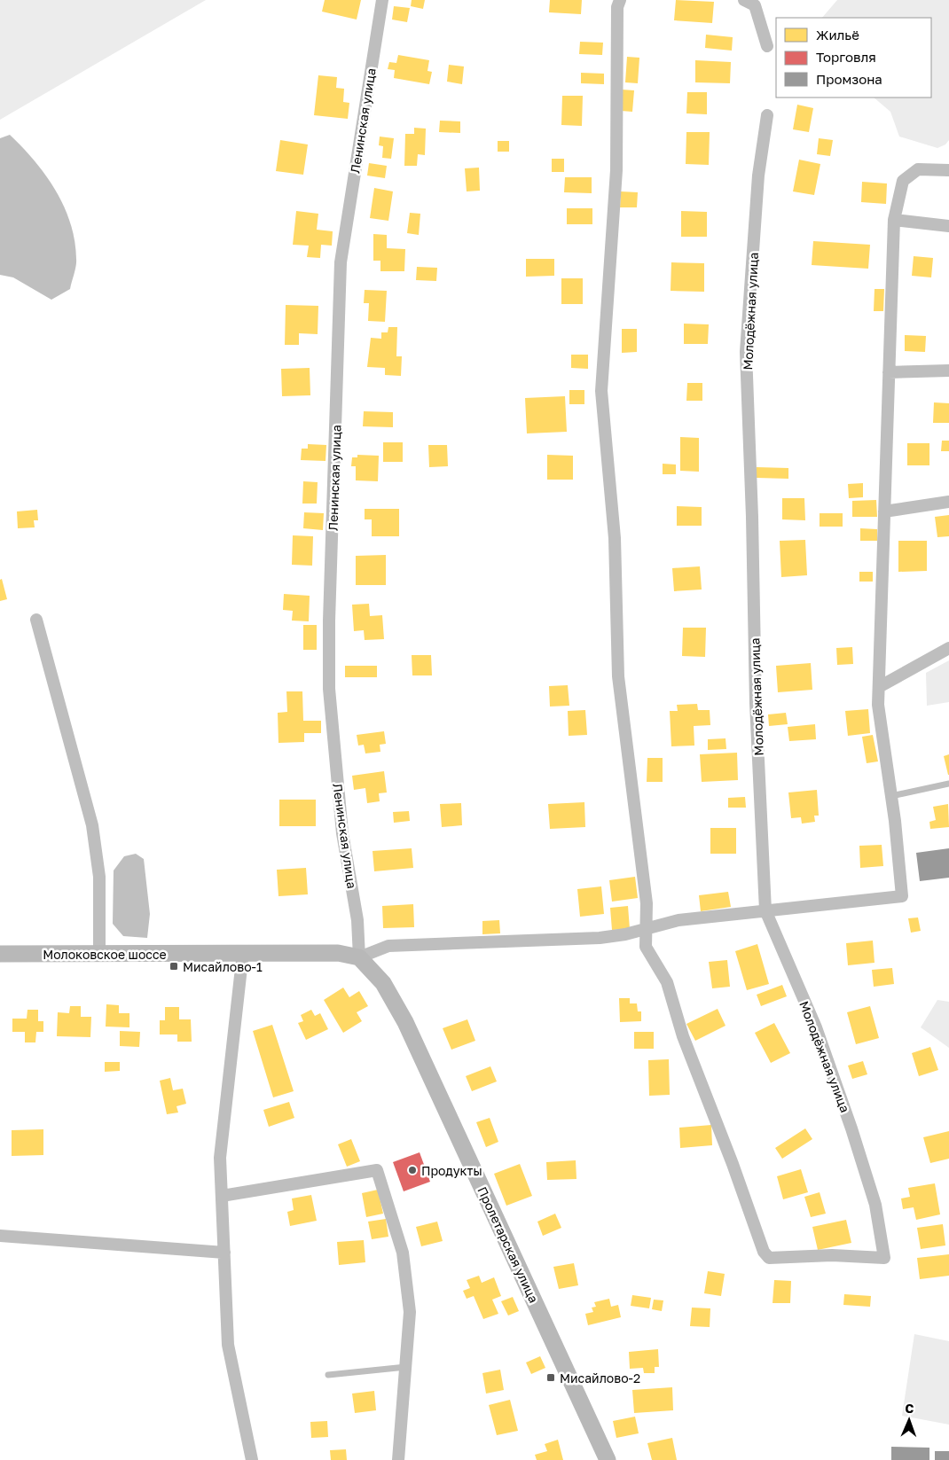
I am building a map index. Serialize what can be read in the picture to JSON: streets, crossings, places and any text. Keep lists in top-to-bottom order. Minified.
{"streets":{"main road":["Молоковское шоссе","Пролетарская улица"],"street":["Ленинская улица","Молодёжная улица"]},"crossings":[["Ленинская улица","Молоковское шоссе"],["Ленинская улица","Пролетарская улица"],["Молоковское шоссе","Пролетарская улица"]],"places":{"transit":["Мисайлово-1","Мисайлово-2"],"other":["Продукты"]},"legend":["Жильё","Торговля","Промзона"],"north":"top"}
